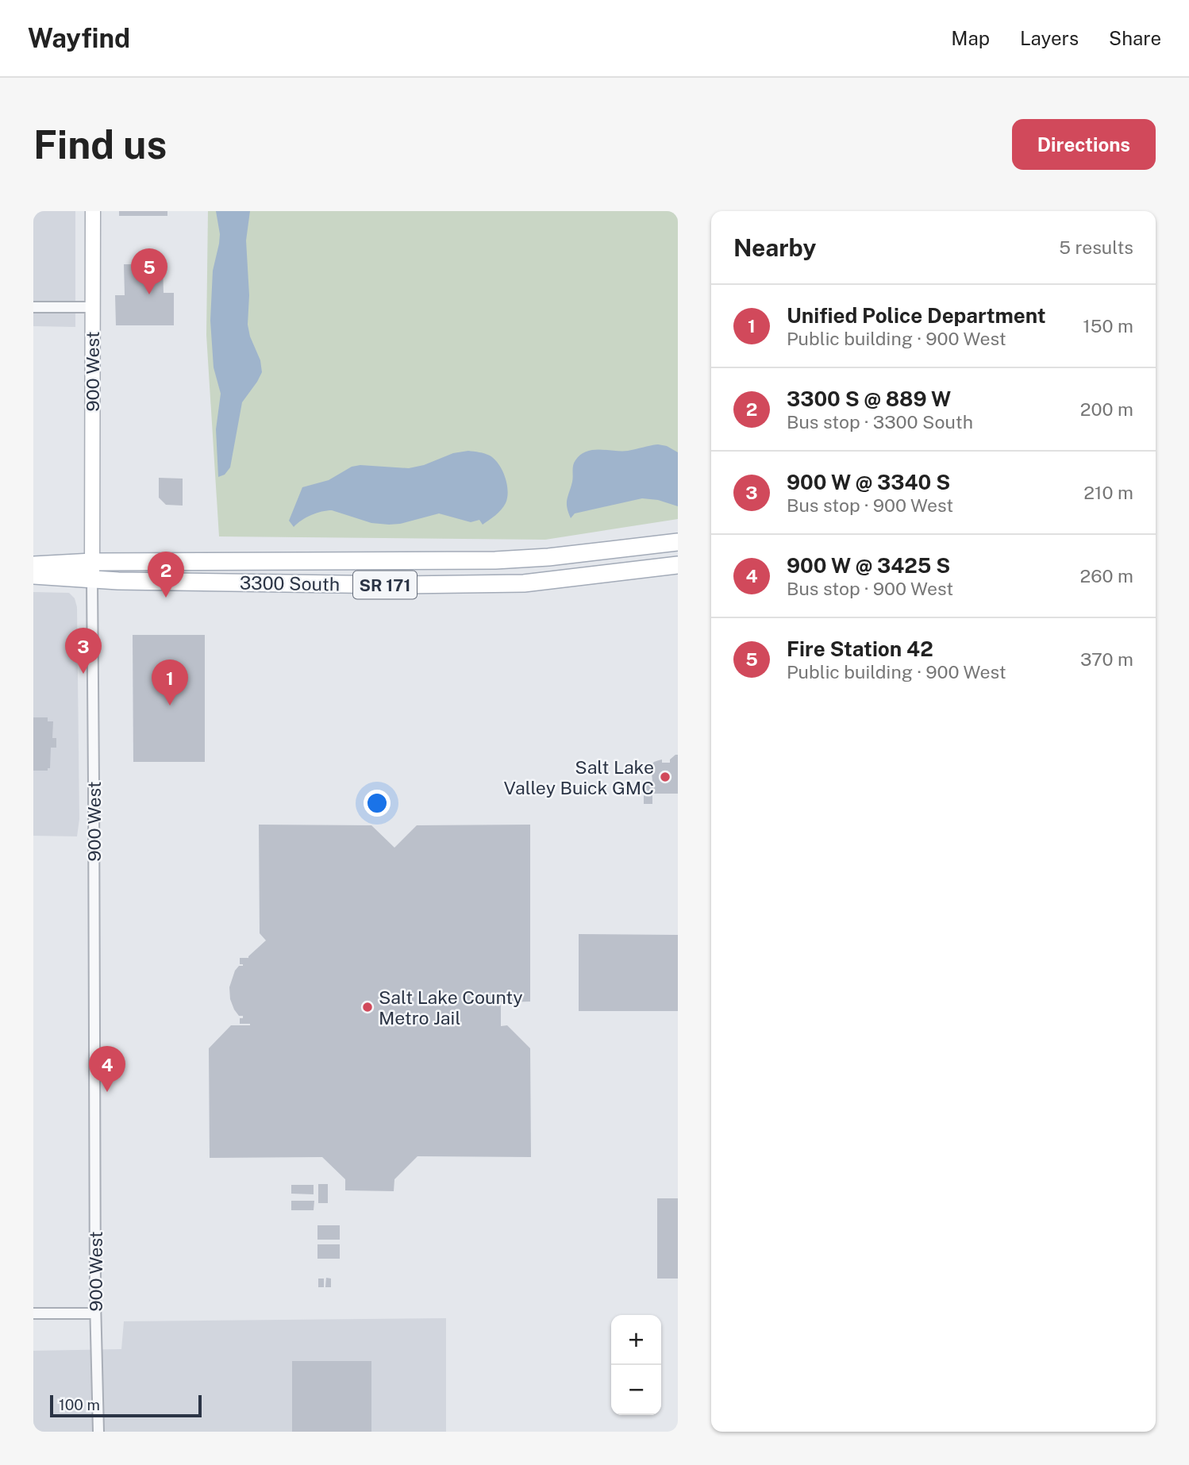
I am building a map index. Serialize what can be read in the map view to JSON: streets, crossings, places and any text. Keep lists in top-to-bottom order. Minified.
{"streets":{"main road":["900 West","3300 South","SR 171"]},"crossings":[["900 West","3300 South"]],"places":["Salt Lake Valley Buick GMC","Salt Lake County Metro Jail"],"scale_bar":"100 m","page":{"header":"Wayfind","nav":["Map","Layers","Share"],"buttons":"Directions","title":"Find us","heading":["Nearby","5 results"],"pins":["5","2","3","1","4"],"list":[{"mark":"1","name":"Unified Police Department","note":"Public building · 900 West","value":"150 m"},{"mark":"2","name":"3300 S @ 889 W","note":"Bus stop · 3300 South","value":"200 m"},{"mark":"3","name":"900 W @ 3340 S","note":"Bus stop · 900 West","value":"210 m"},{"mark":"4","name":"900 W @ 3425 S","note":"Bus stop · 900 West","value":"260 m"},{"mark":"5","name":"Fire Station 42","note":"Public building · 900 West","value":"370 m"}],"map_buttons":["+","−"],"scale":"100 m"}}
